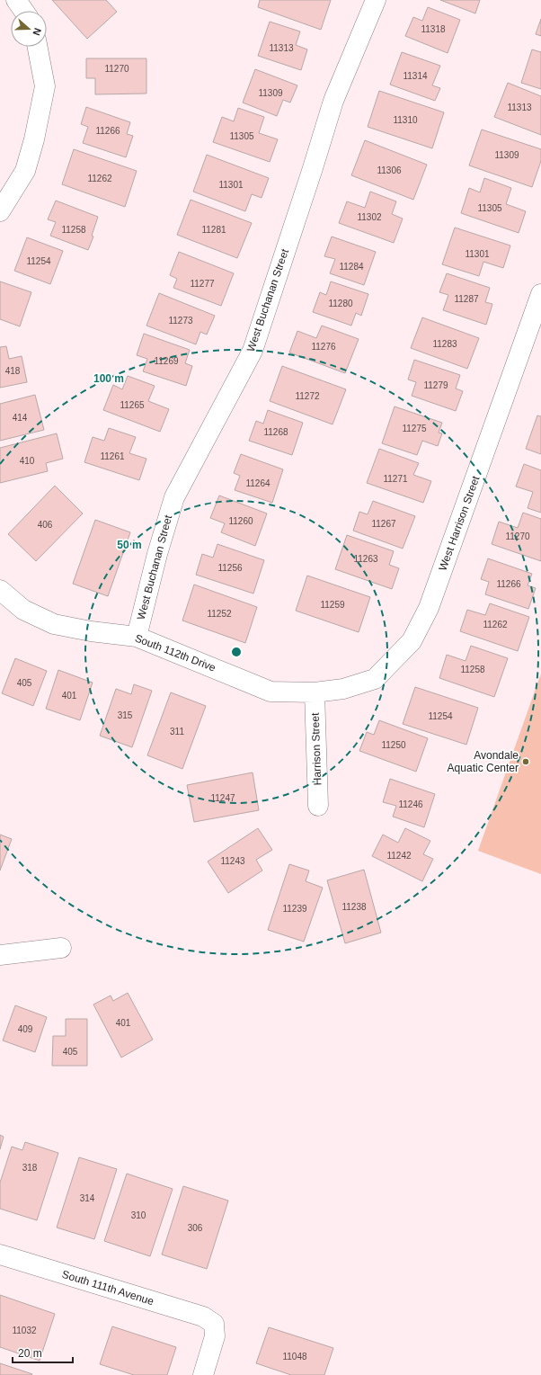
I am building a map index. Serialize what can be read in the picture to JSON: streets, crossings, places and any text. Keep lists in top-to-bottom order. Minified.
{"streets":{"street":["West Buchanan Street","West Harrison Street","South 112th Drive","Harrison Street","South 111th Avenue"]},"crossings":[["West Buchanan Street","South 112th Drive"],["West Harrison Street","South 112th Drive"],["West Harrison Street","Harrison Street"],["South 112th Drive","Harrison Street"]],"places":["Avondale Aquatic Center"],"house_numbers":["11318","11313","11270","11314","11309","11313","11310","11266","11305","11309","11306","11262","11301","11305","11302","11258","11281","11301","11254","11284","11277","11287","11280","11273","11283","11276","11269","418","11279","11272","11265","414","11275","11268","11261","410","11271","11264","11260","11267","406","11270","11263","11256","11266","11259","11252","11262","11258","405","401","315","11254","311","11250","11247","11246","11242","11243","11238","11239","401","409","405","318","314","310","306","11032","11048"],"scale_bar":"20 m","north":"right","rings":["100 m","50 m"]}
